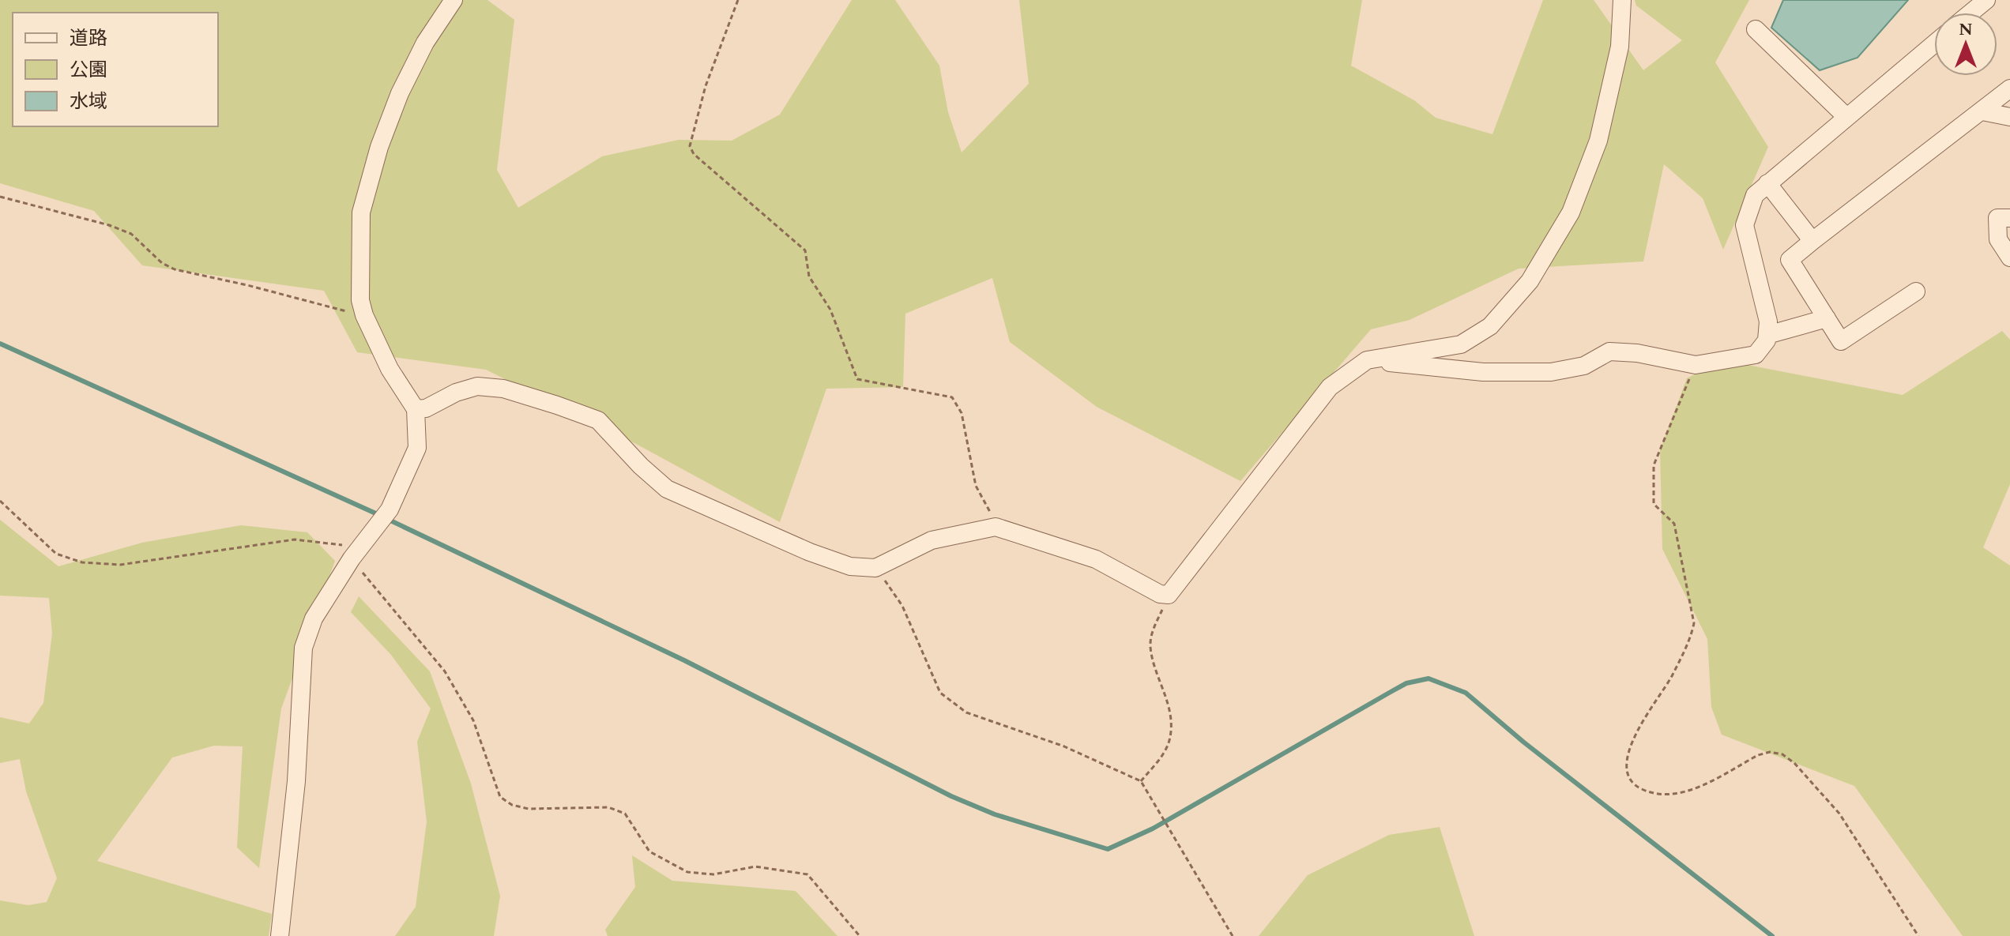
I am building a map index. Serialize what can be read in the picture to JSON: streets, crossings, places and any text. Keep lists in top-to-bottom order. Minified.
{"legend":["道路","公園","水域"],"north":"top"}
